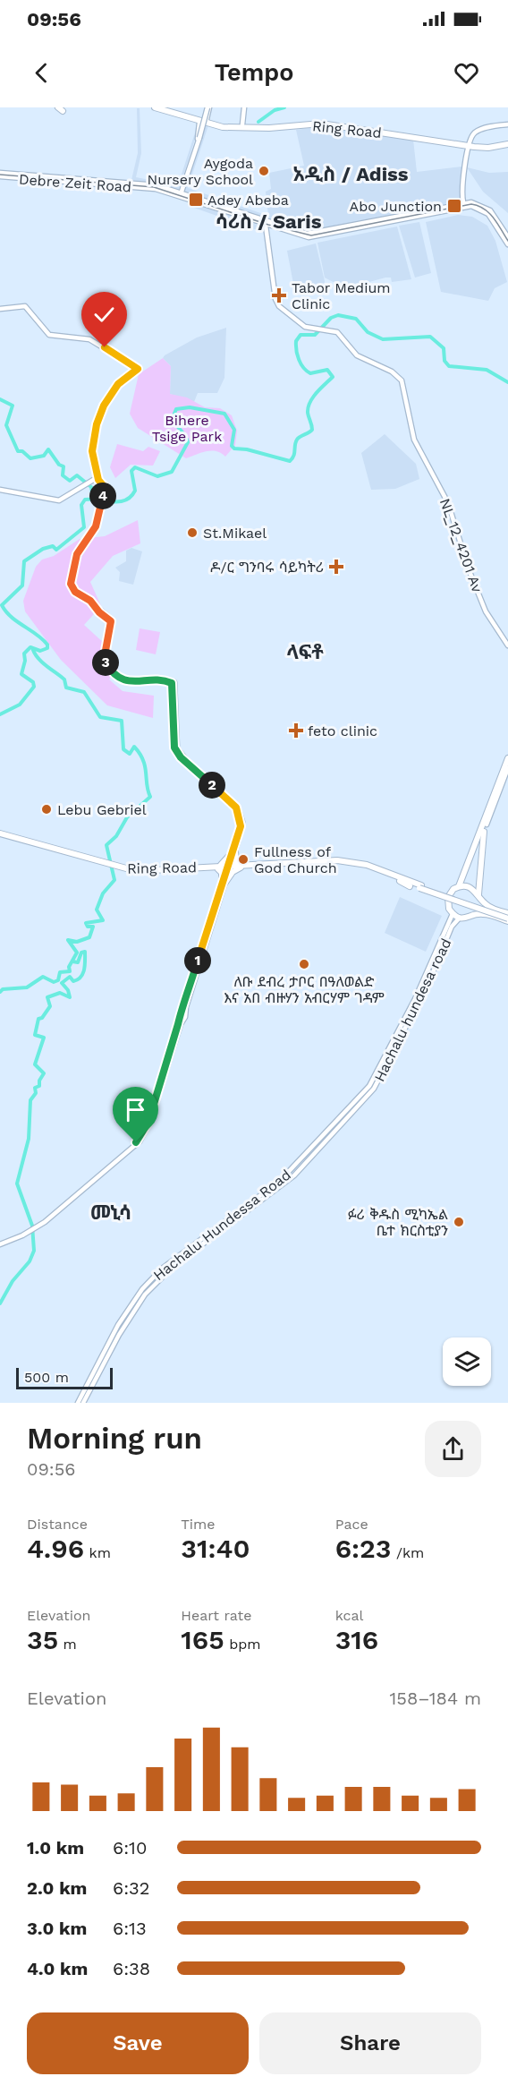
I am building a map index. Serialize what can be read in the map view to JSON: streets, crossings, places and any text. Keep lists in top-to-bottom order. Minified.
{"streets":{"highway":["Ring Road"],"main road":["Debre Zeit Road","NL_12_4201 Av","Hachalu hundesa road","Hachalu Hundessa Road"]},"crossings":[["Debre Zeit Road","NL_12_4201 Av"],["Hachalu hundesa road","Hachalu Hundessa Road"]],"districts":["አዲስ / Adiss","ሳሪስ / Saris","ላፍቶ","መኒሳ"],"parks":["Bihere Tsige Park"],"places":{"other":["Aygoda Nursery School","St.Mikael","Lebu Gebriel","Fullness of God Church","ለቡ ደብረ ታቦር በዓለወልድ እና አበ ብዙሃን አብርሃም ገዳም","ፉሪ ቅዱስ ሚካኤል ቤተ ክርስቲያን"],"transit":["Adey Abeba","Abo Junction"],"health":["Tabor Medium Clinic","ዶ/ር ግንባሩ ሳይካትሪ","feto clinic"]},"scale_bar":"500 m","page":{"status":"09:56","header":"Tempo","pins":["4","3","2","1"],"scale":"500 m","heading":["Morning run","09:56"],"stats":[["Distance","4.96 km"],["Time","31:40"],["Pace","6:23 /km"],["Elevation","35 m"],["Heart rate","165 bpm"],["kcal","316"]],"chart":["Elevation","158–184 m"],"list":[{"name":"1.0 km","note":"6:10"},{"name":"2.0 km","note":"6:32"},{"name":"3.0 km","note":"6:13"},{"name":"4.0 km","note":"6:38"}],"buttons":["Save","Share"]}}
